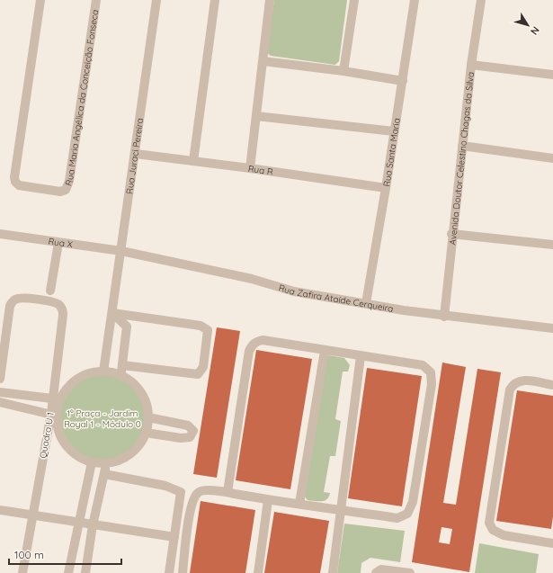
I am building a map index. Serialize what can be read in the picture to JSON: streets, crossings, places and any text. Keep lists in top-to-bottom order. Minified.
{"streets":{"street":["Rua Maria Angélica da Conceição Fonseca","Rua Santa Maria","Rua Juraci Pereira","Avenida Doutor Celestino Chagas da Silva","Rua R","Rua X","Rua Zafira Ataíde Cerqueira","Quadra U 1"]},"crossings":[["Rua Santa Maria","Rua R"],["Rua Santa Maria","Rua Zafira Ataíde Cerqueira"],["Rua Juraci Pereira","Rua R"],["Rua Juraci Pereira","Rua X"],["Rua Juraci Pereira","Rua Zafira Ataíde Cerqueira"],["Rua Juraci Pereira","Quadra U 1"],["Avenida Doutor Celestino Chagas da Silva","Rua Zafira Ataíde Cerqueira"],["Rua X","Rua Zafira Ataíde Cerqueira"]],"parks":["1ª Praça - Jardim Royal 1 - Módulo 0"],"scale_bar":"100 m","north":"bottom right"}
